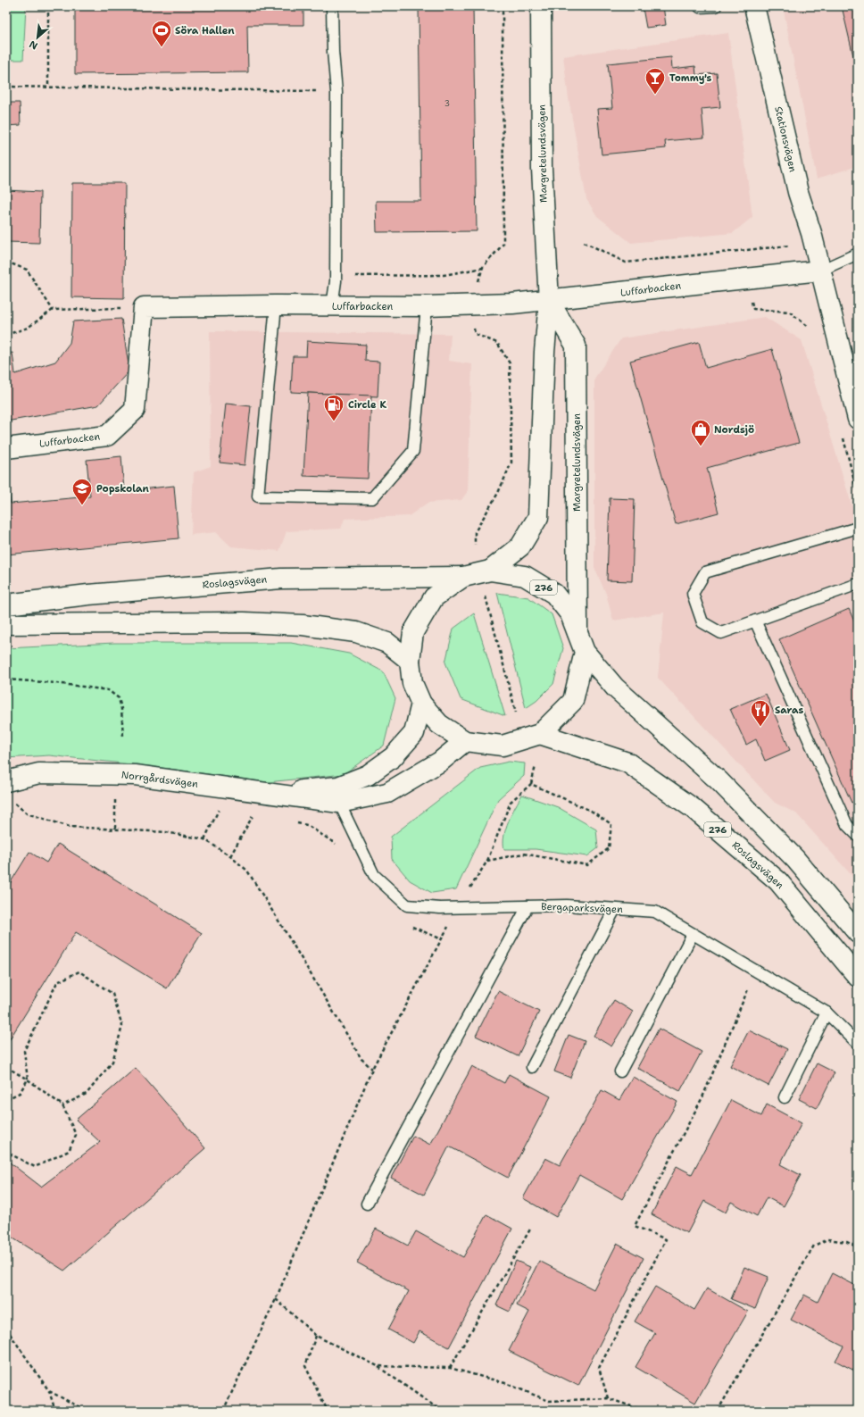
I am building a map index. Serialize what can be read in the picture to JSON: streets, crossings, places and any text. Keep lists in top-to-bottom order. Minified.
{"streets":{"street":["Stationsvägen","Margretelundsvägen","Luffarbacken","Roslagsvägen","276","Norrgårdsvägen"],"lane":["Bergaparksvägen"]},"crossings":[["Stationsvägen","Luffarbacken"],["Margretelundsvägen","Luffarbacken"],["Margretelundsvägen","Roslagsvägen"],["Roslagsvägen","Norrgårdsvägen"],["Norrgårdsvägen","Bergaparksvägen"]],"places":{"sports":["Söra Hallen"],"bar":["Tommy's"],"fuel station":["Circle K"],"shop":["Nordsjö"],"school or university":["Popskolan"],"restaurant":["Saras"]},"house_numbers":["3"],"north":"bottom left"}
